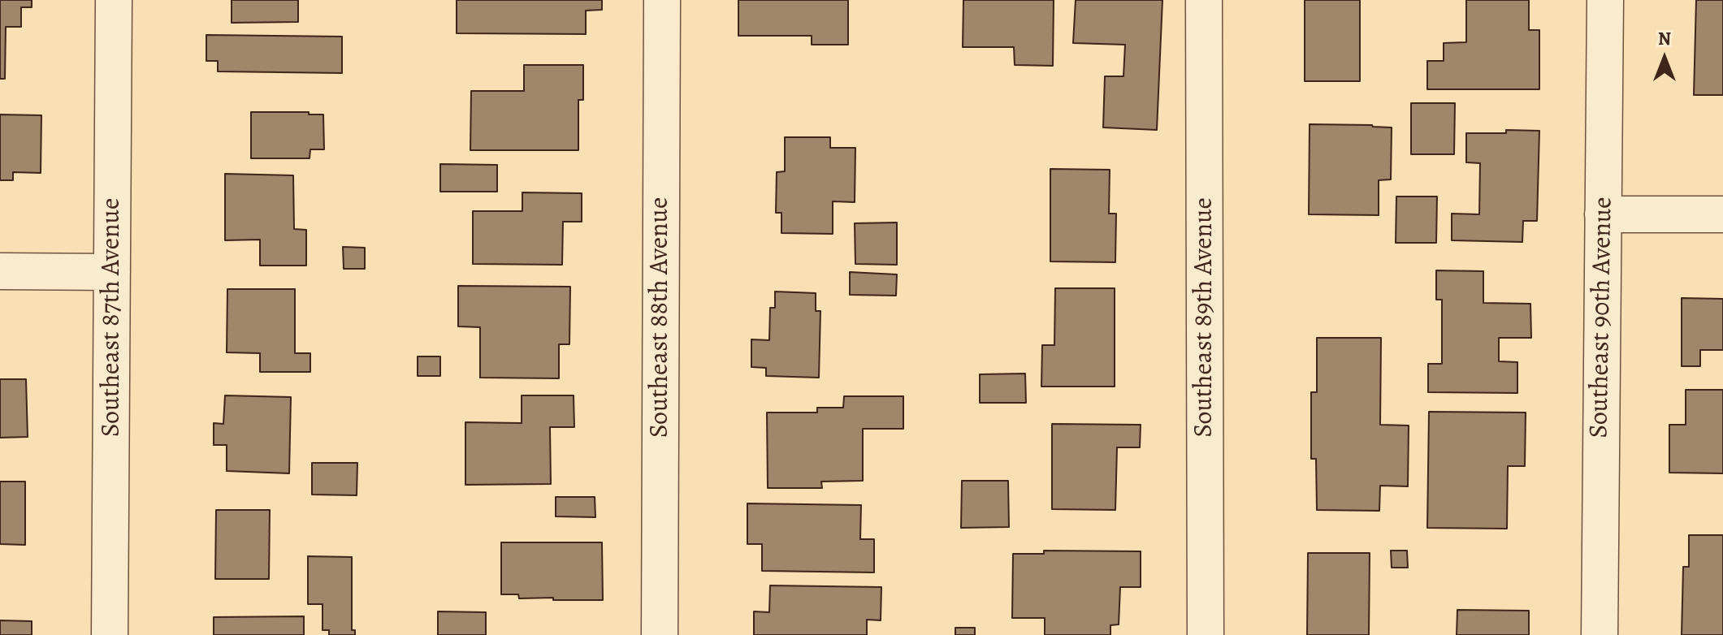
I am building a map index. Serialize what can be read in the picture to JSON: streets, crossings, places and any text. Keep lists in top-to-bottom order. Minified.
{"streets":{"street":["Southeast 87th Avenue","Southeast 88th Avenue","Southeast 89th Avenue","Southeast 90th Avenue"]},"north":"top"}
